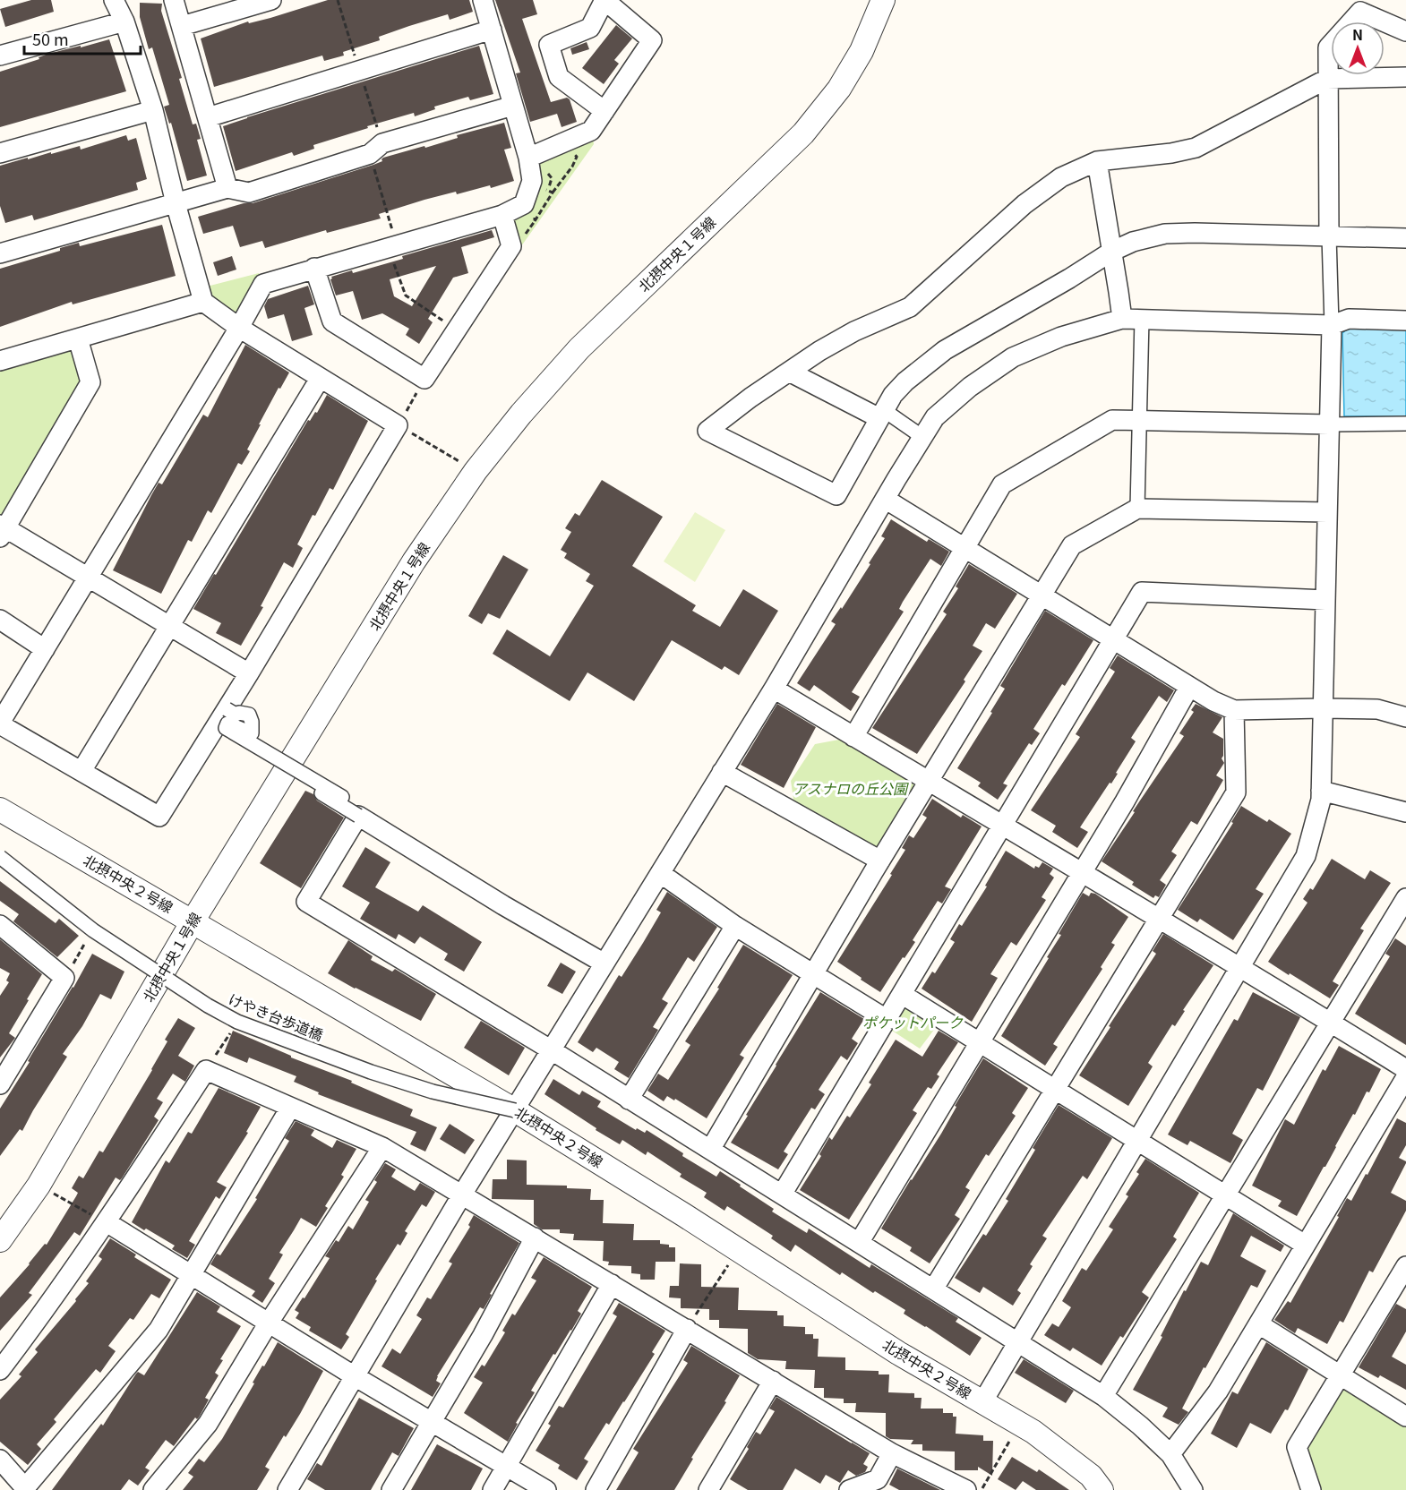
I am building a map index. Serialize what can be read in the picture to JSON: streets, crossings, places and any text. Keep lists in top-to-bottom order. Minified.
{"streets":{"street":["北摂中央１号線","北摂中央２号線","けやき台歩道橋"]},"crossings":[["北摂中央１号線","北摂中央２号線"],["北摂中央２号線","けやき台歩道橋"]],"parks":["アスナロの丘公園","ポケットパーク"],"scale_bar":"50 m","north":"top"}
